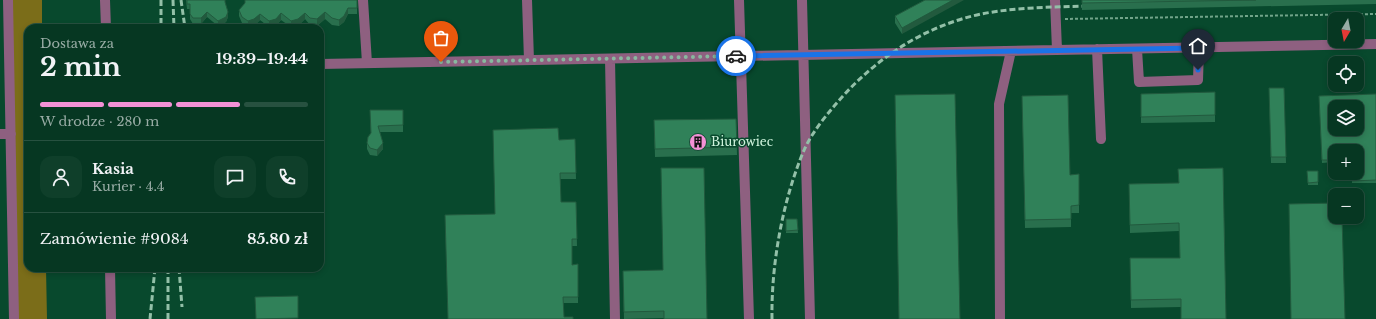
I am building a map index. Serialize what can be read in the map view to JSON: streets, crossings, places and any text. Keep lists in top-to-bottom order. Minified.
{"places":{"building":["Biurowiec"]},"north":"bottom","page":{"map_buttons":["+","−"],"heading":["2 min","Dostawa za","19:39–19:44"],"panel":["Kasia","Kurier · 4.4","Zamówienie #9084","85.80 zł"],"bar":"W drodze · 280 m"}}
